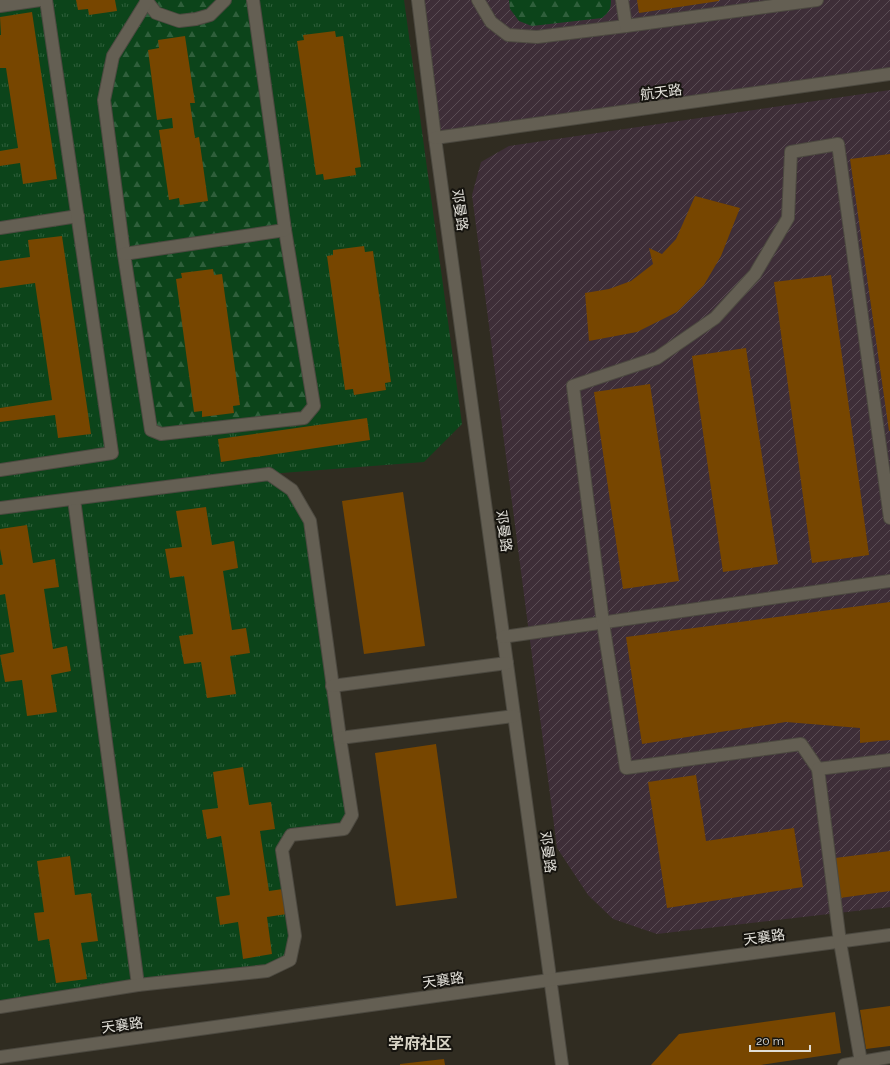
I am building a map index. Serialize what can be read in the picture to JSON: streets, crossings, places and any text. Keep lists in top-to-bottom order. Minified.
{"streets":{"street":["航天路","邓曼路","天襄路"]},"crossings":[["航天路","邓曼路"],["邓曼路","天襄路"]],"districts":["学府社区"],"scale_bar":"20 m"}
